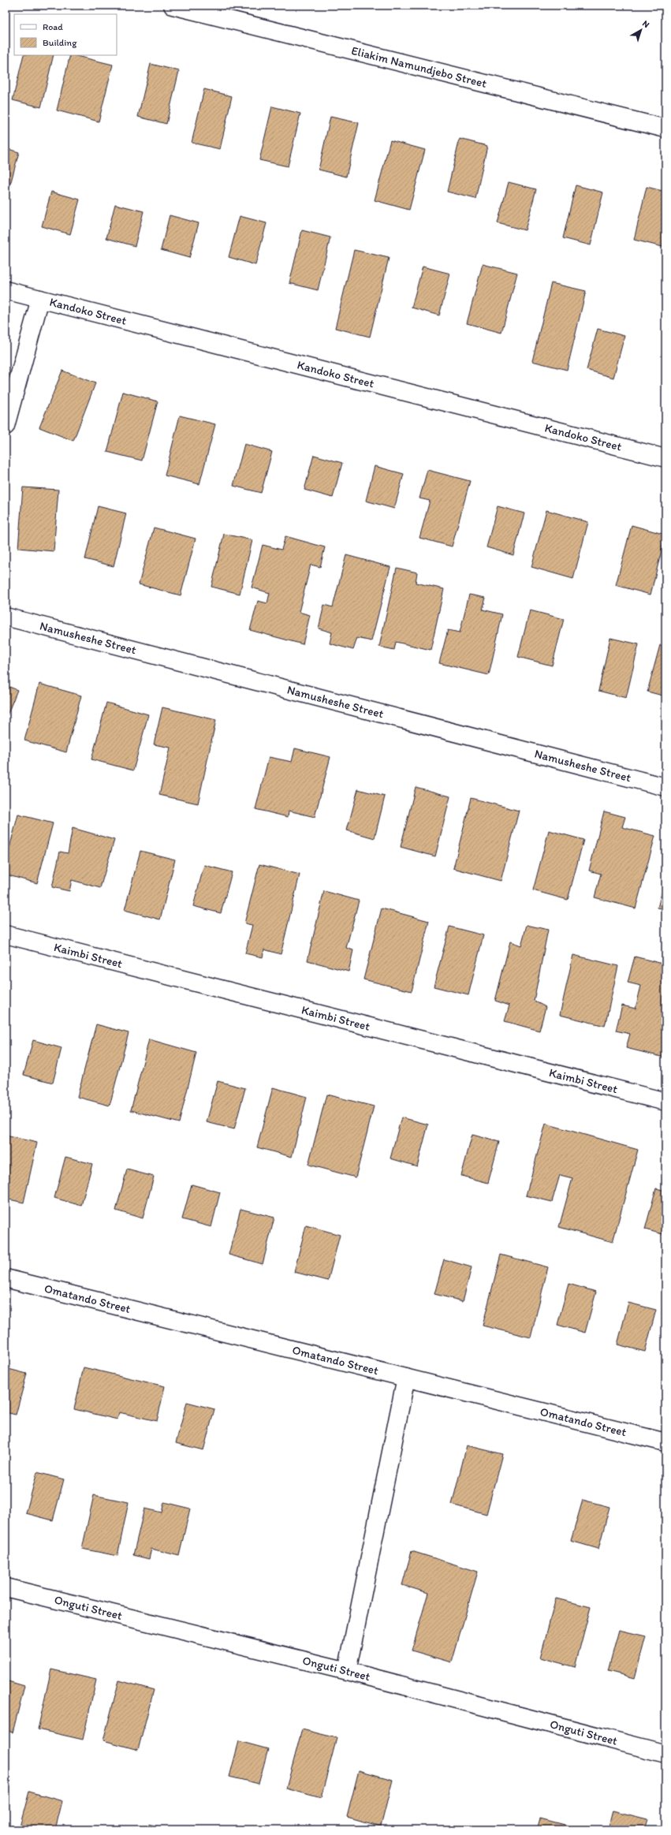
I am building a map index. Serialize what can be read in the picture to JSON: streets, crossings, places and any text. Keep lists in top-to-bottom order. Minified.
{"streets":{"street":["Eliakim Namundjebo Street","Kandoko Street","Namusheshe Street","Kaimbi Street","Omatando Street","Onguti Street"]},"legend":["Road","Building"],"north":"top right"}
